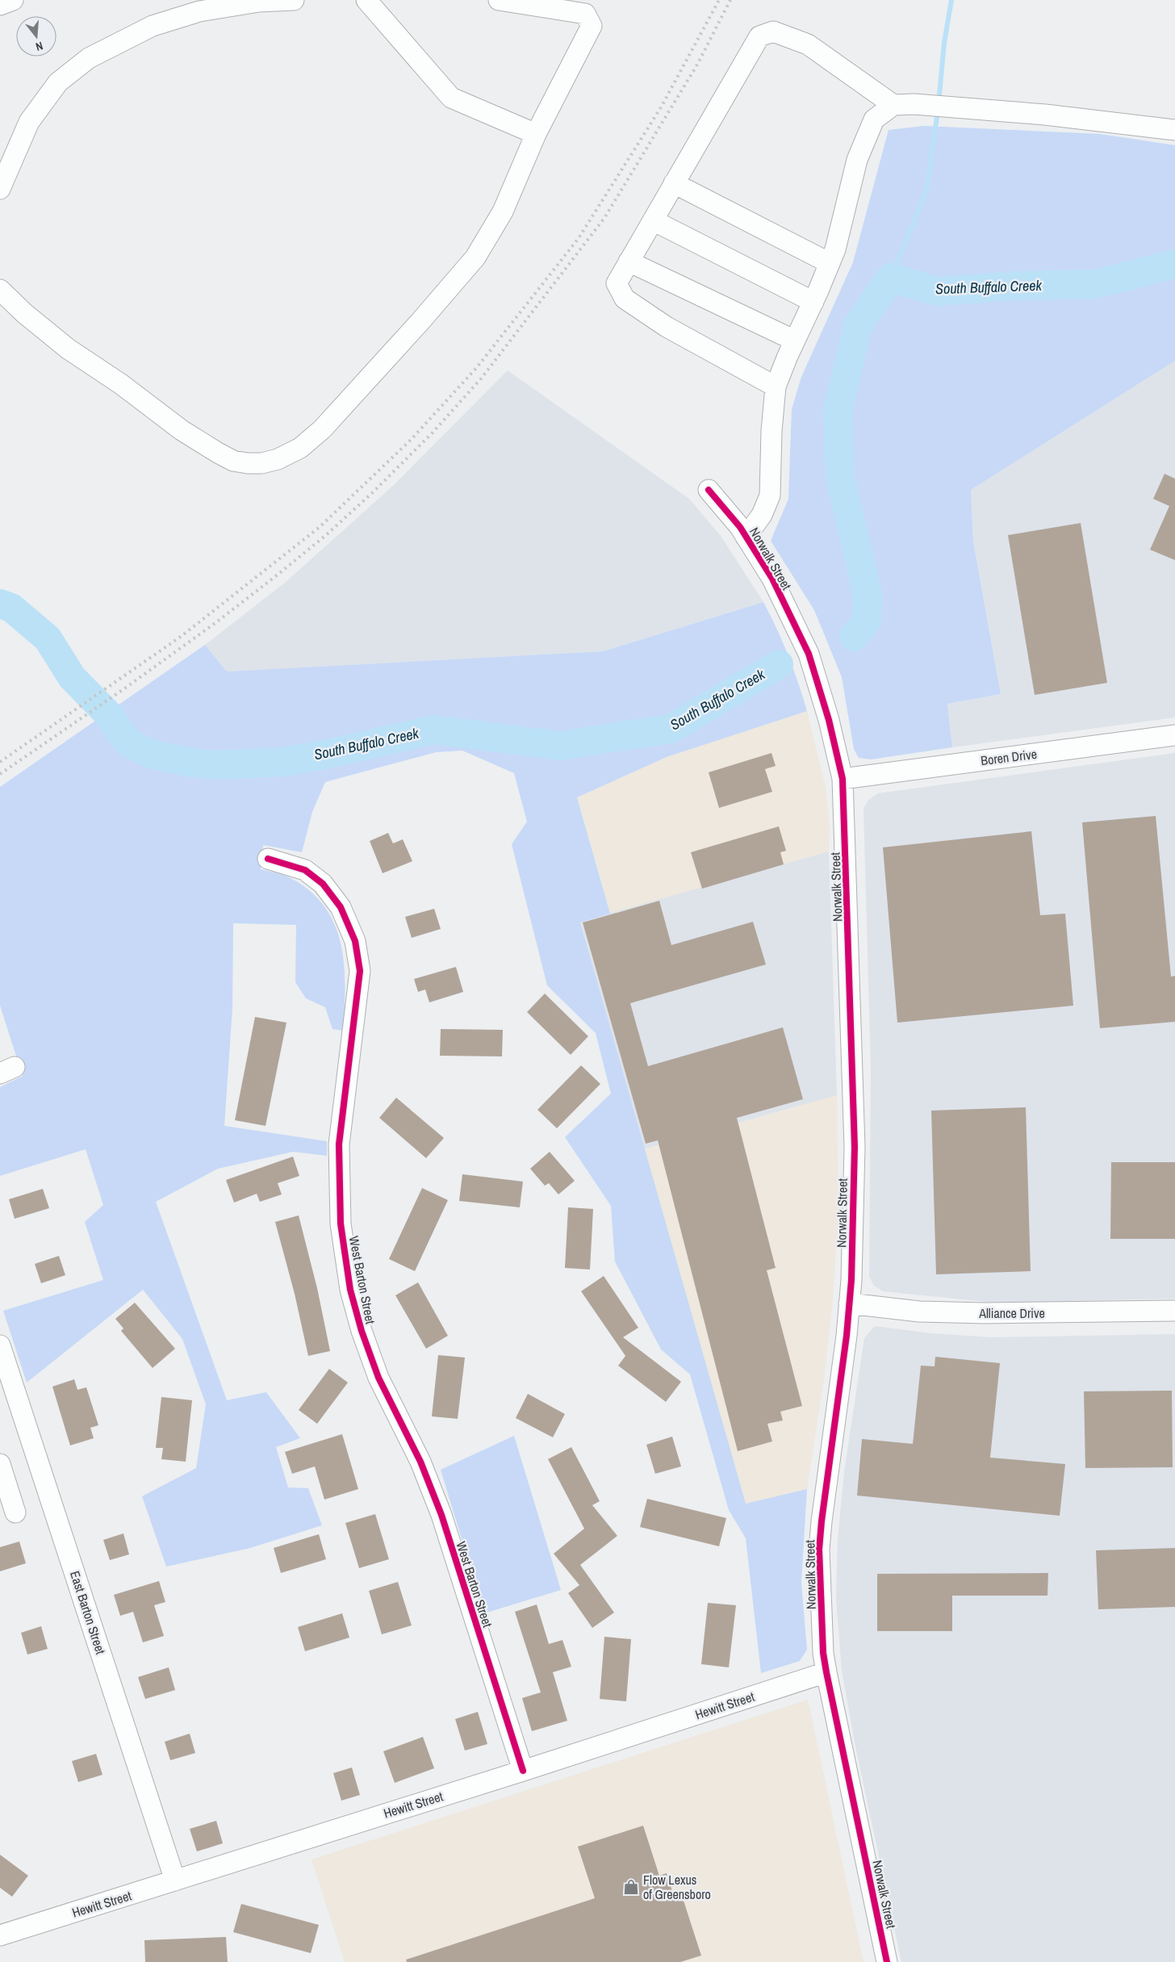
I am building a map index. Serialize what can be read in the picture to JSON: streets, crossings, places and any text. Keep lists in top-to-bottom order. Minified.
{"streets":{"street":["Norwalk Street","Boren Drive","West Barton Street","Alliance Drive","East Barton Street","Hewitt Street"]},"crossings":[["Norwalk Street","Boren Drive"],["Norwalk Street","Alliance Drive"],["Norwalk Street","Hewitt Street"],["West Barton Street","Hewitt Street"],["East Barton Street","Hewitt Street"]],"water":["South Buffalo Creek"],"places":{"shop":["Flow Lexus of Greensboro"]},"north":"bottom"}
